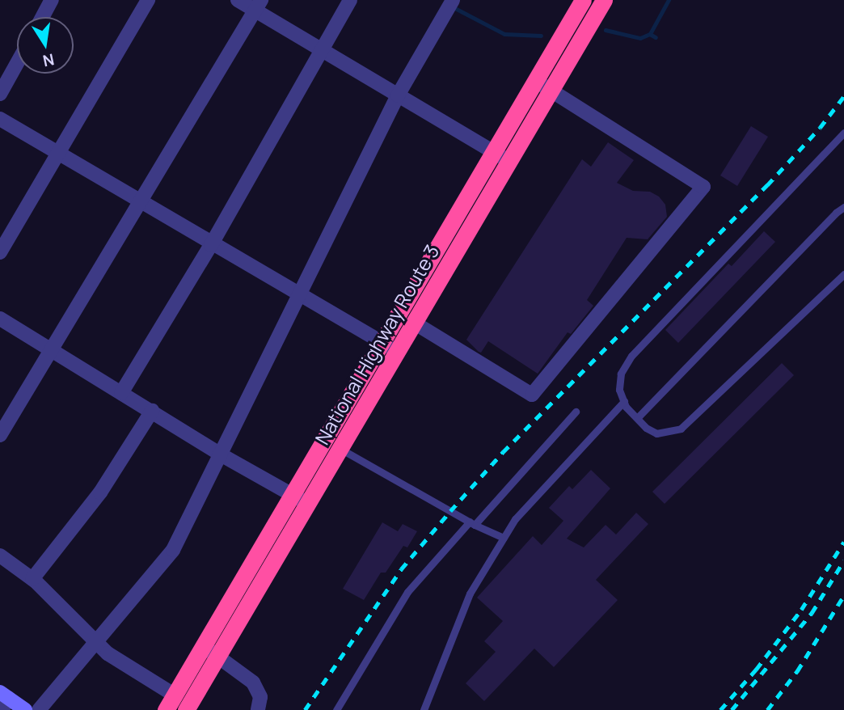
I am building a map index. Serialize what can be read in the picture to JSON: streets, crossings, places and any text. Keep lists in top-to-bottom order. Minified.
{"streets":{"highway":["National Highway Route 3"]},"north":"bottom"}
